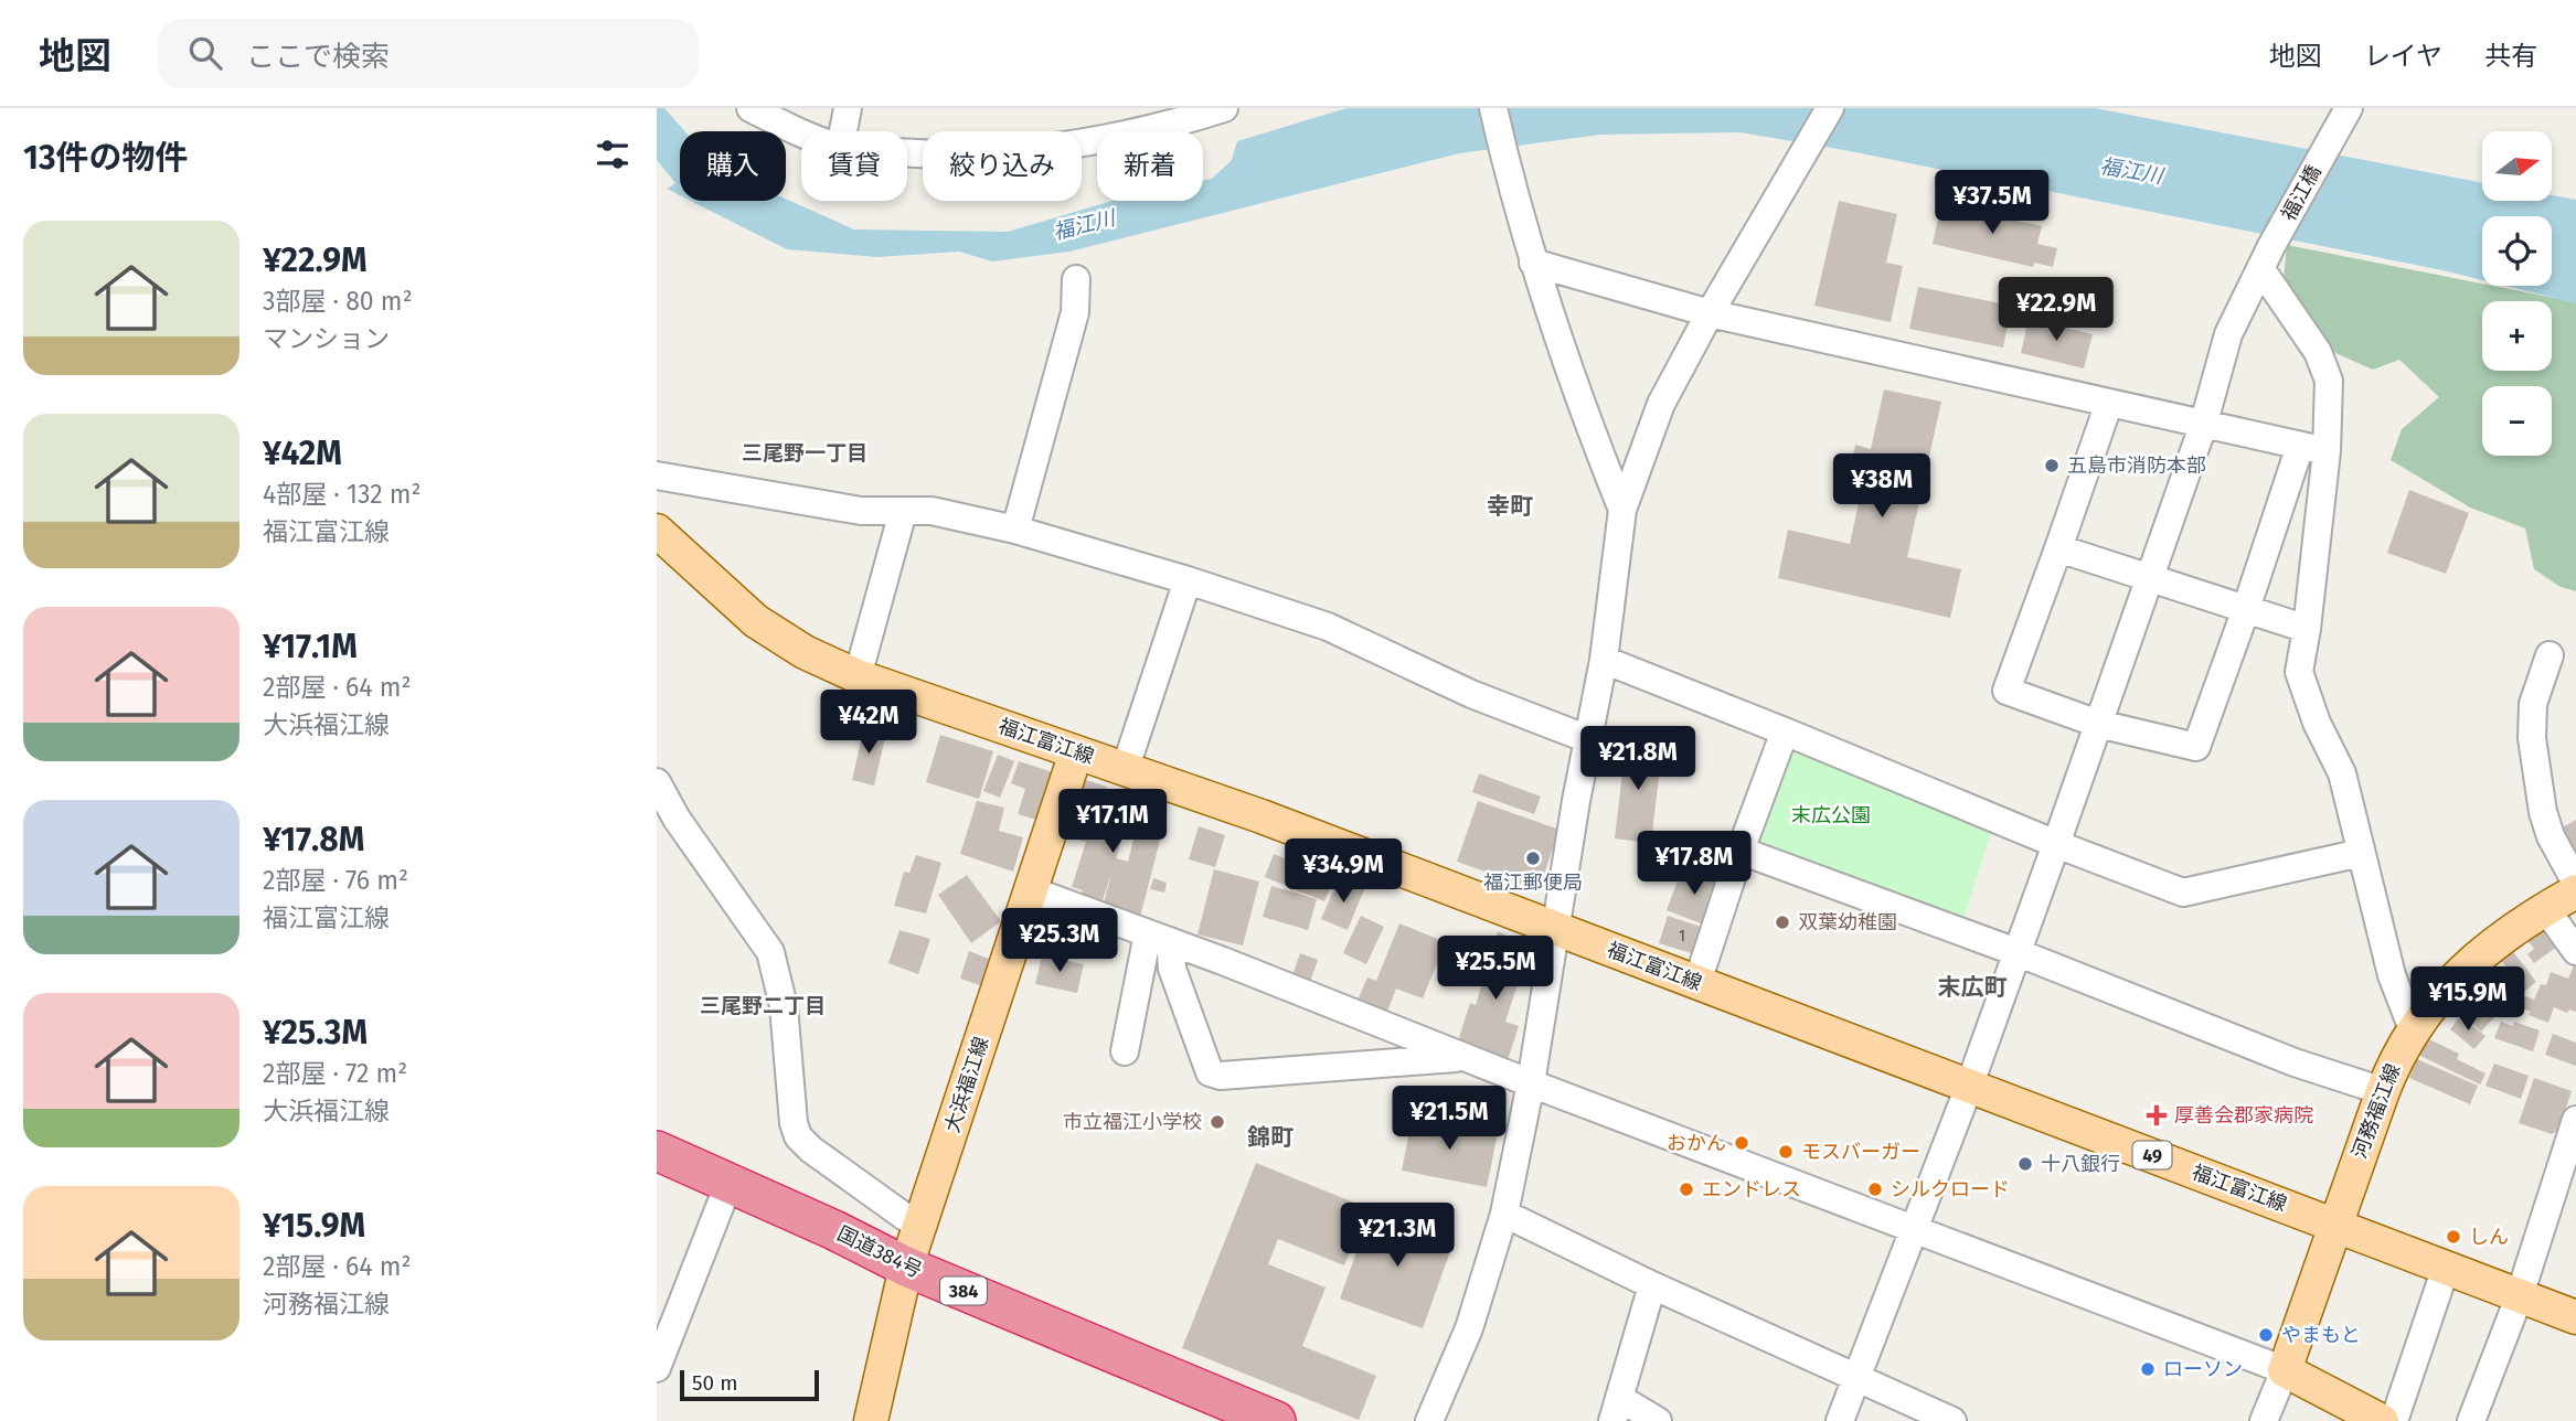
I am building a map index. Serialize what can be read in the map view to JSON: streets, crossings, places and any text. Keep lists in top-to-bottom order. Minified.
{"streets":{"highway":["国道384号","384"],"main road":["福江富江線","大浜福江線","河務福江線","49"],"street":["福江橋"]},"crossings":[["福江橋","福江富江線"],["福江富江線","大浜福江線"],["福江富江線","河務福江線"],["大浜福江線","国道384号"]],"districts":["三尾野一丁目","幸町","末広町","三尾野二丁目","錦町"],"water":["福江川"],"parks":["末広公園"],"places":{"other":["五島市消防本部","福江郵便局","双葉幼稚園","市立福江小学校","おかん","モスバーガー","十八銀行","エンドレス","シルクロード","しん","やまもと","ローソン"],"health":["厚善会郡家病院"]},"house_numbers":["1"],"scale_bar":"50 m","north":"right","page":{"header":"地図","search":"ここで検索","nav":["地図","レイヤ","共有"],"heading":"13件の物件","map_buttons":["+","−"],"chip":["購入","賃貸","絞り込み","新着"],"price":["¥37.5M","¥22.9M","¥38M","¥42M","¥21.8M","¥17.1M","¥17.8M","¥34.9M","¥25.3M","¥25.5M","¥15.9M","¥21.5M","¥21.3M"],"list":[{"name":"¥22.9M","note":"3部屋 · 80 m² · マンション"},{"name":"¥42M","note":"4部屋 · 132 m² · 福江富江線"},{"name":"¥17.1M","note":"2部屋 · 64 m² · 大浜福江線"},{"name":"¥17.8M","note":"2部屋 · 76 m² · 福江富江線"},{"name":"¥25.3M","note":"2部屋 · 72 m² · 大浜福江線"},{"name":"¥15.9M","note":"2部屋 · 64 m² · 河務福江線"}],"scale":"50 m"}}
